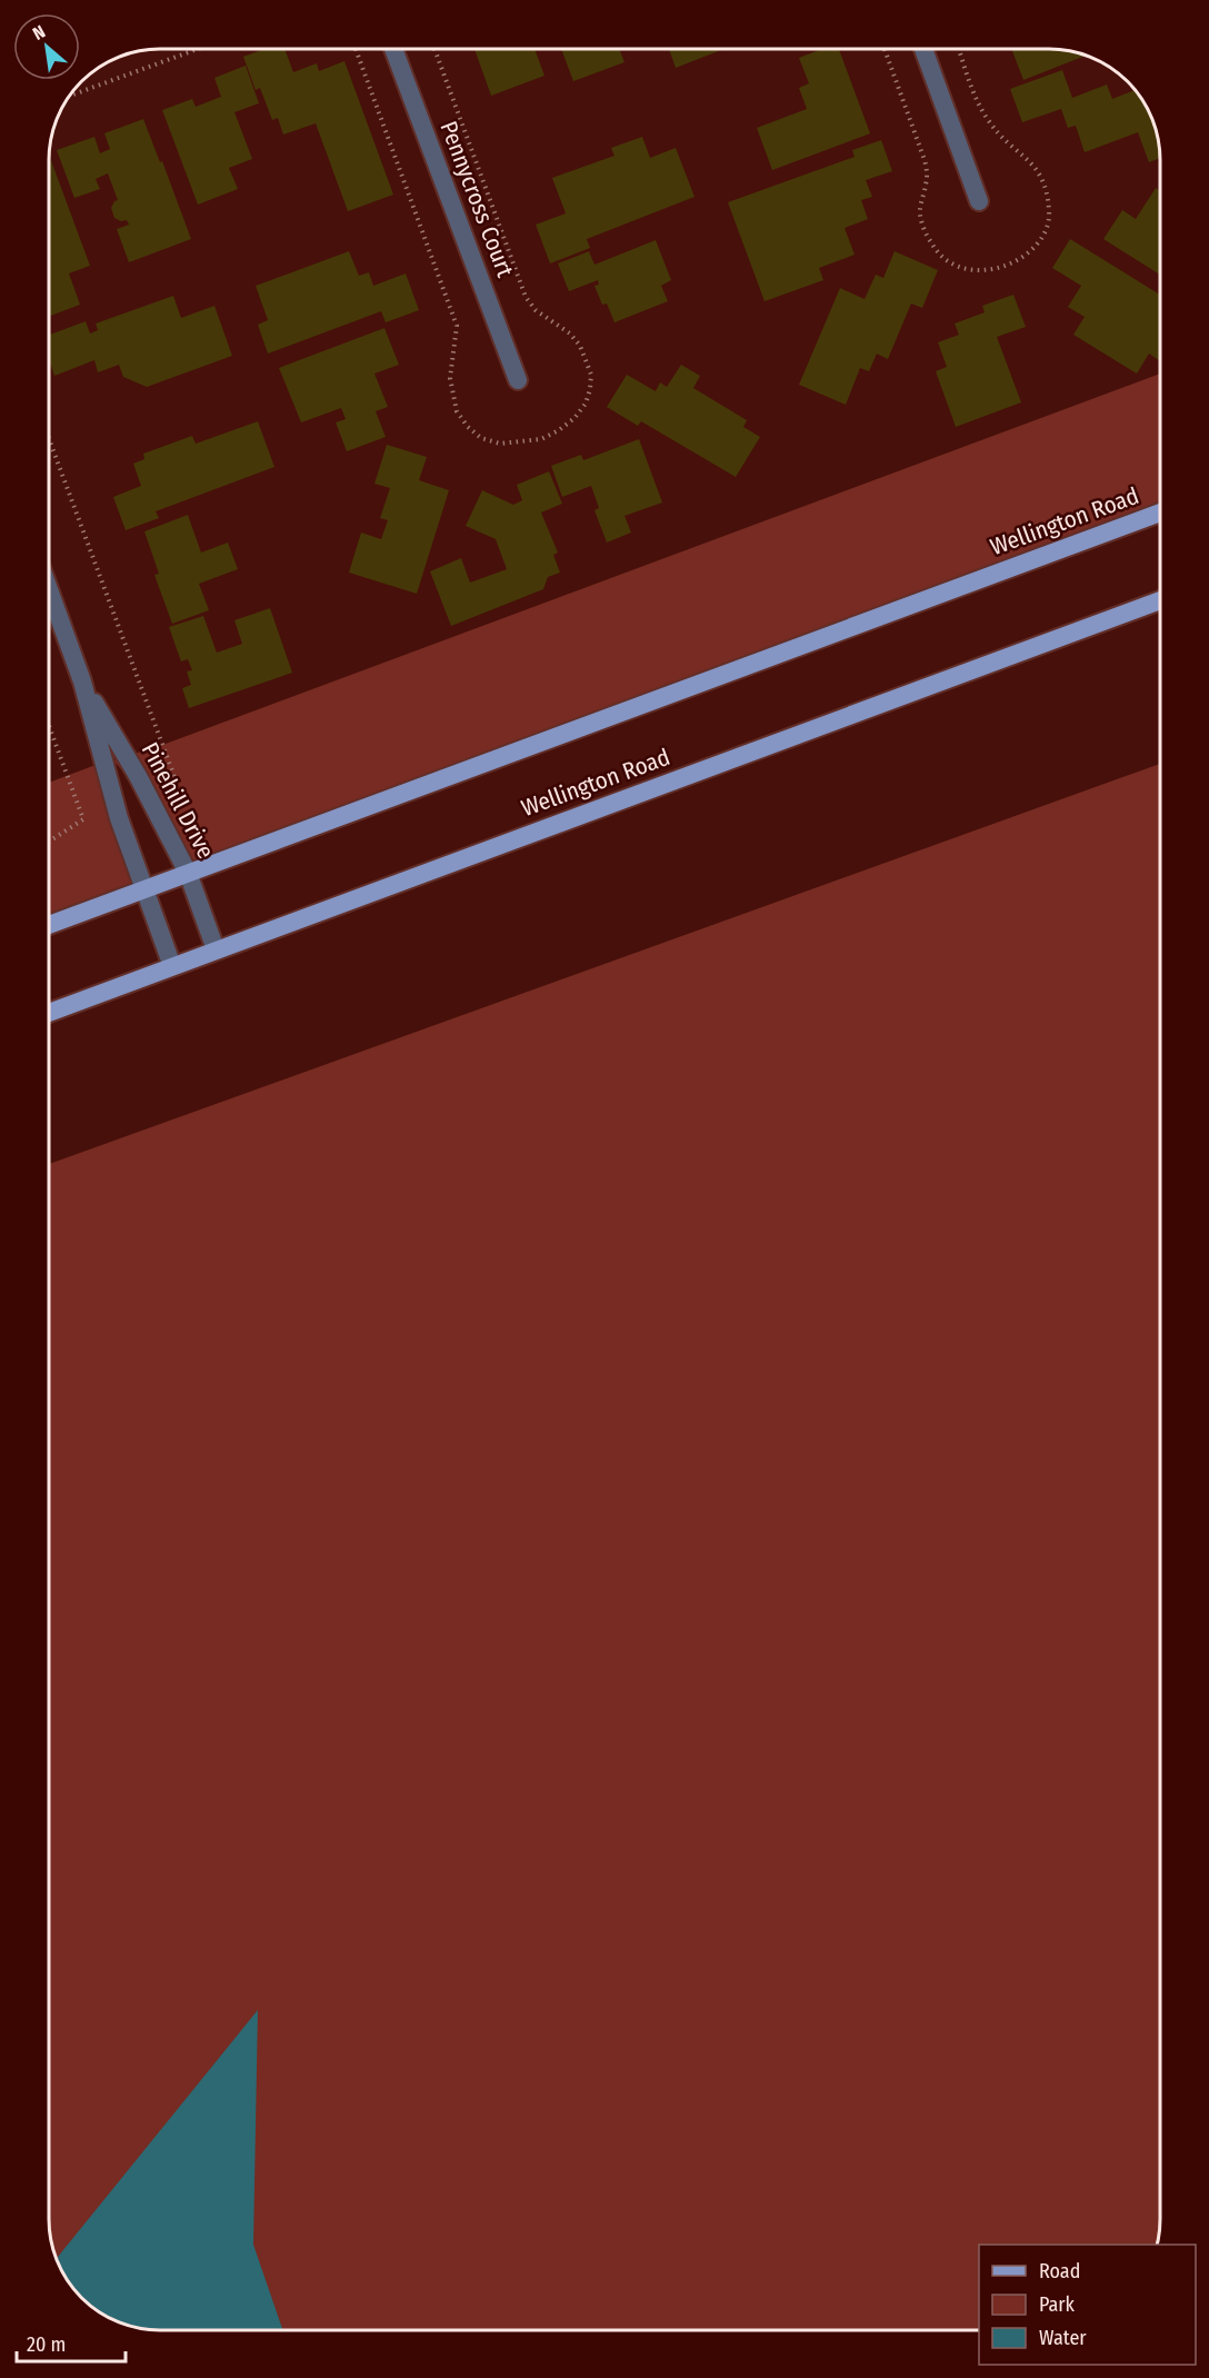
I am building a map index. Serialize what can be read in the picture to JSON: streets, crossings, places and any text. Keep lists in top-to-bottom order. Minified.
{"streets":{"main road":["Wellington Road"],"street":["Pennycross Court","Pinehill Drive"]},"crossings":[["Wellington Road","Pinehill Drive"]],"legend":["Road","Park","Water"],"scale_bar":"20 m","north":"top left"}
